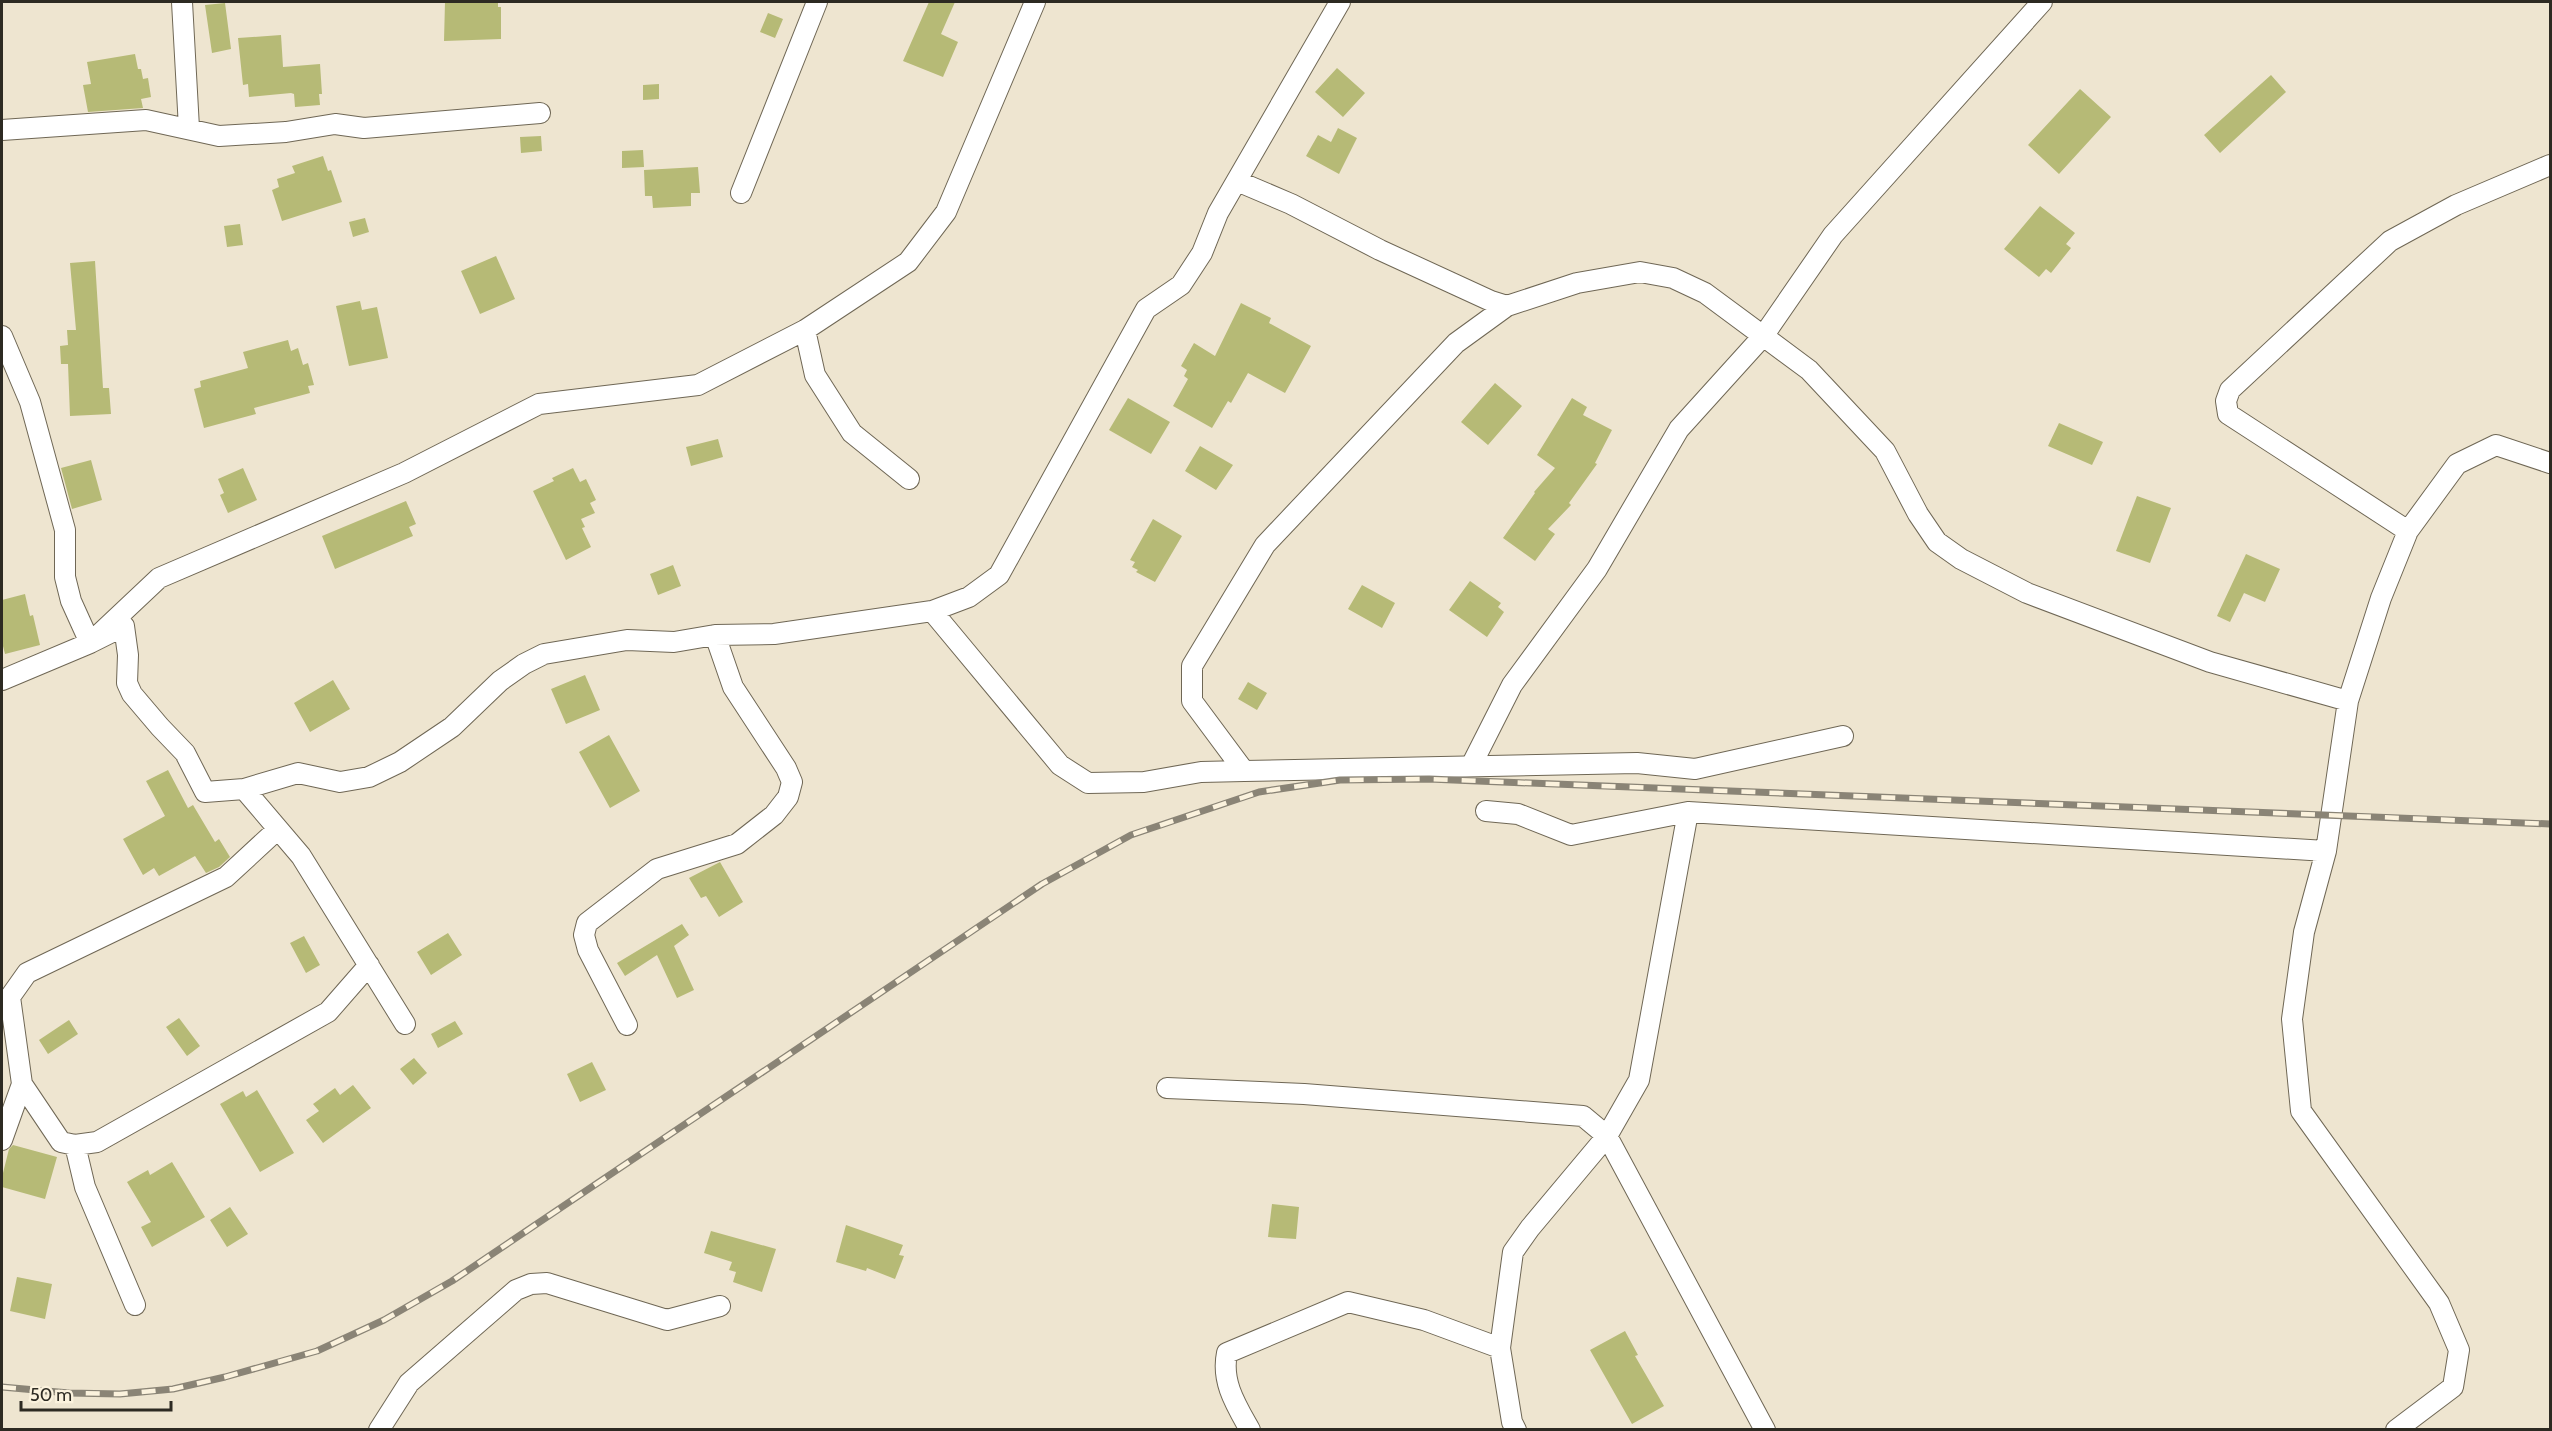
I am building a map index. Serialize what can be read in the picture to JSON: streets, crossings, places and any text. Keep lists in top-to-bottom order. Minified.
{"scale_bar":"50 m"}
